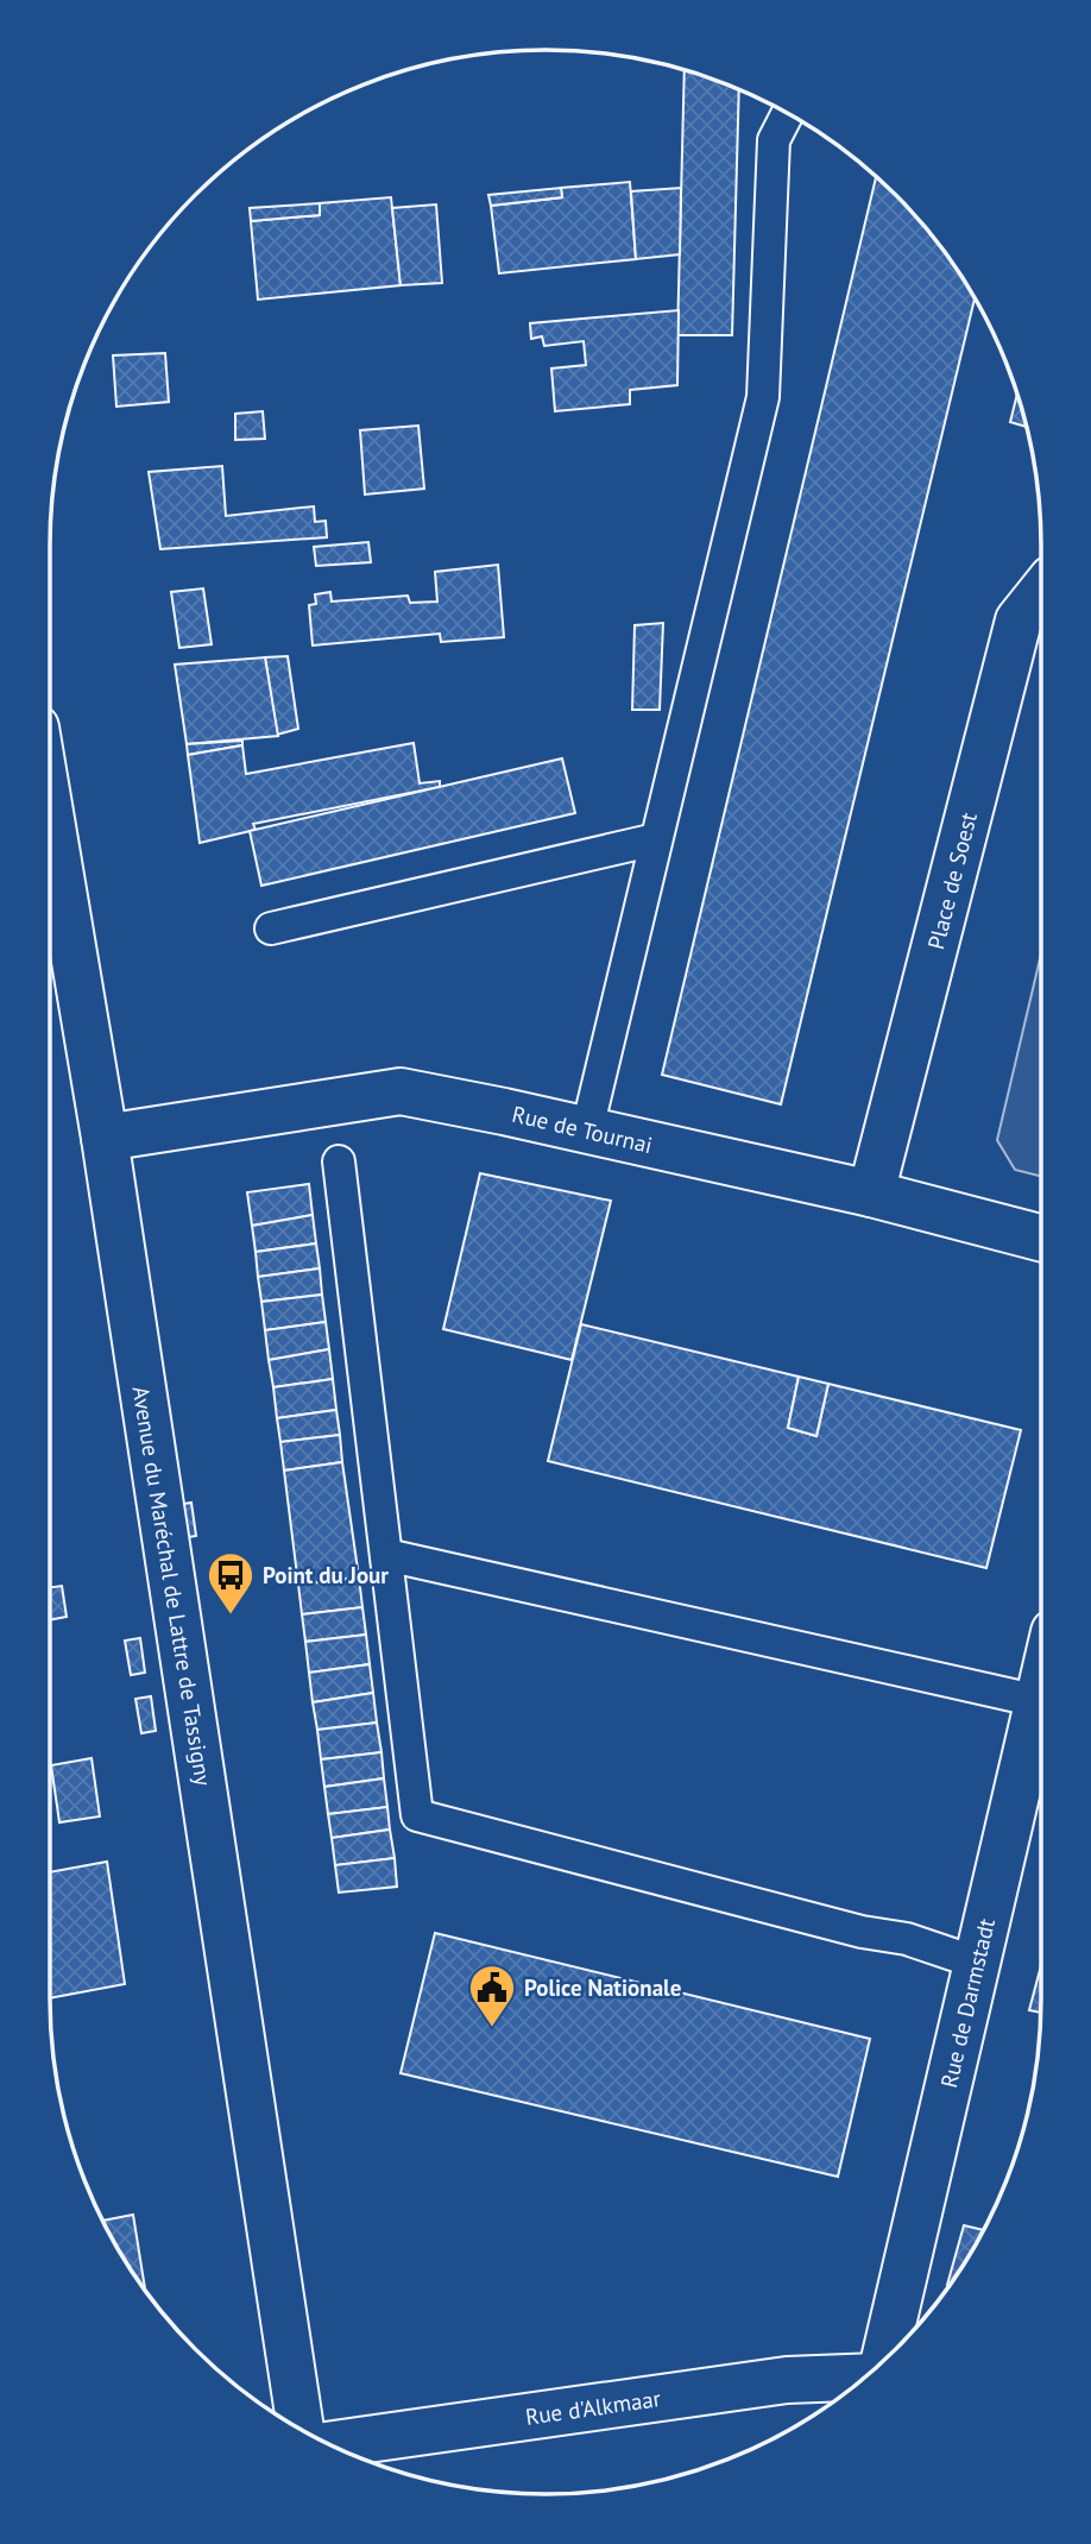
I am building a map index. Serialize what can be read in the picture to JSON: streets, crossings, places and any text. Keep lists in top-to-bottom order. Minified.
{"streets":{"street":["Place de Soest","Rue de Tournai","Avenue du Maréchal de Lattre de Tassigny","Rue de Darmstadt","Rue d'Alkmaar"]},"crossings":[["Place de Soest","Rue de Tournai"],["Rue de Tournai","Avenue du Maréchal de Lattre de Tassigny"]],"places":{"bus stop":["Point du Jour"],"public building":["Police Nationale"]}}
